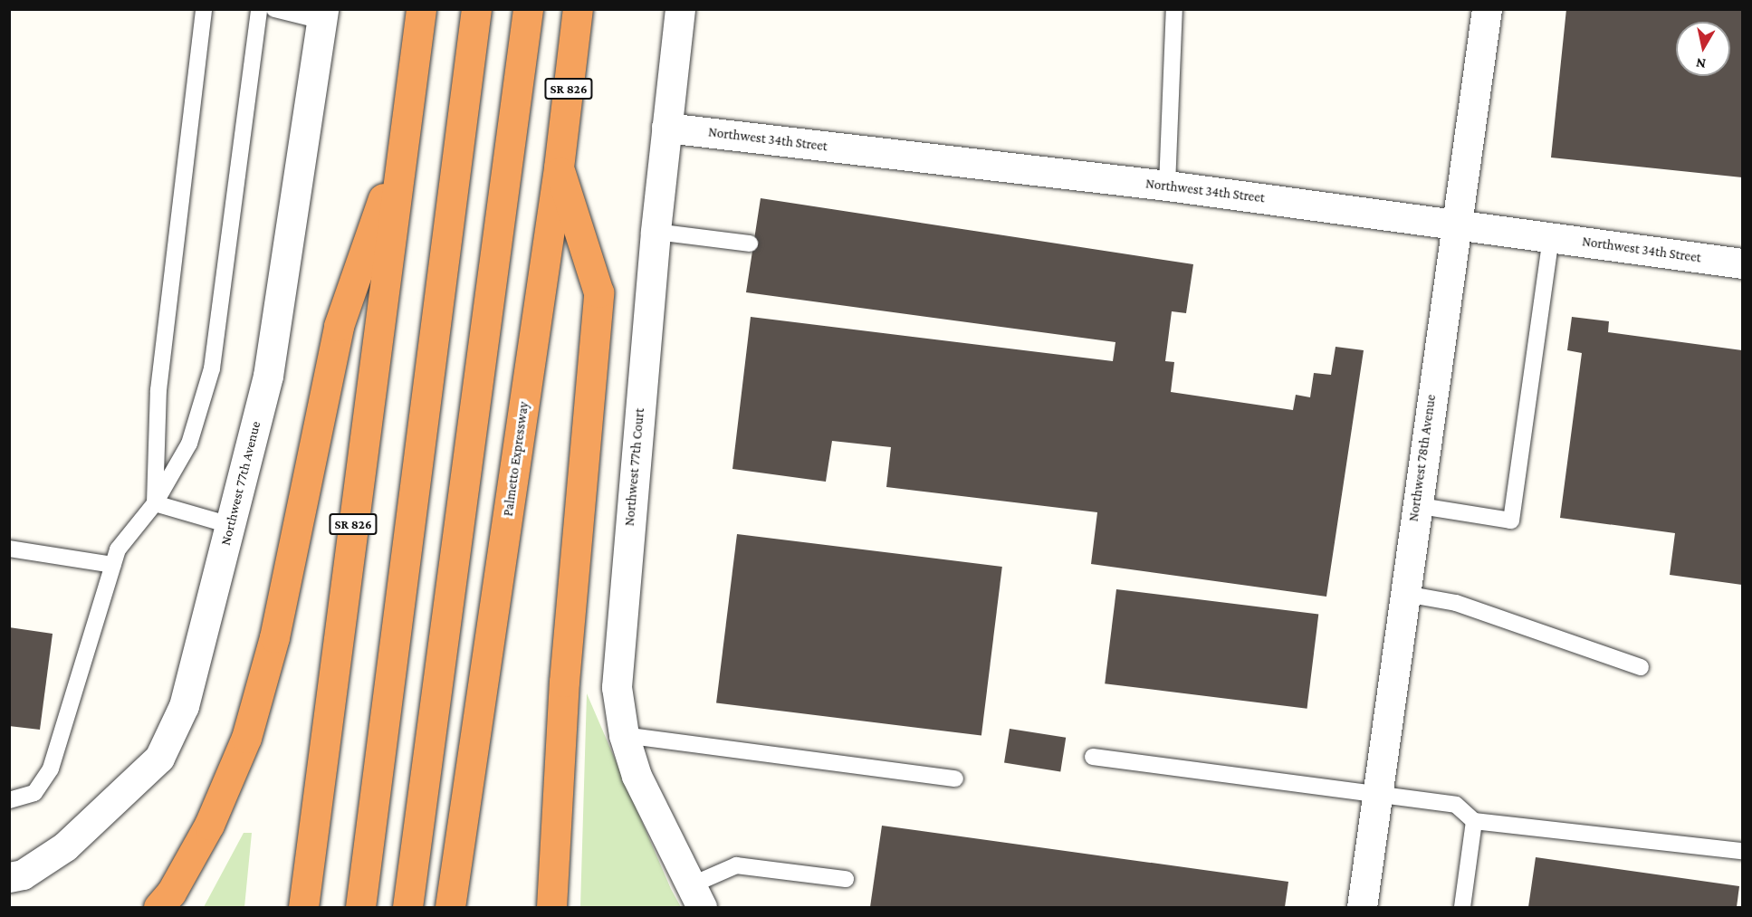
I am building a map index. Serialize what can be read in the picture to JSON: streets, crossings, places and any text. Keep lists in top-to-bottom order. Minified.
{"streets":{"highway":["SR 826","Palmetto Expressway"],"street":["Northwest 34th Street","Northwest 78th Avenue","Northwest 77th Court","Northwest 77th Avenue"]},"crossings":[["Northwest 34th Street","Northwest 78th Avenue"],["Northwest 34th Street","Northwest 77th Court"]],"north":"bottom"}
